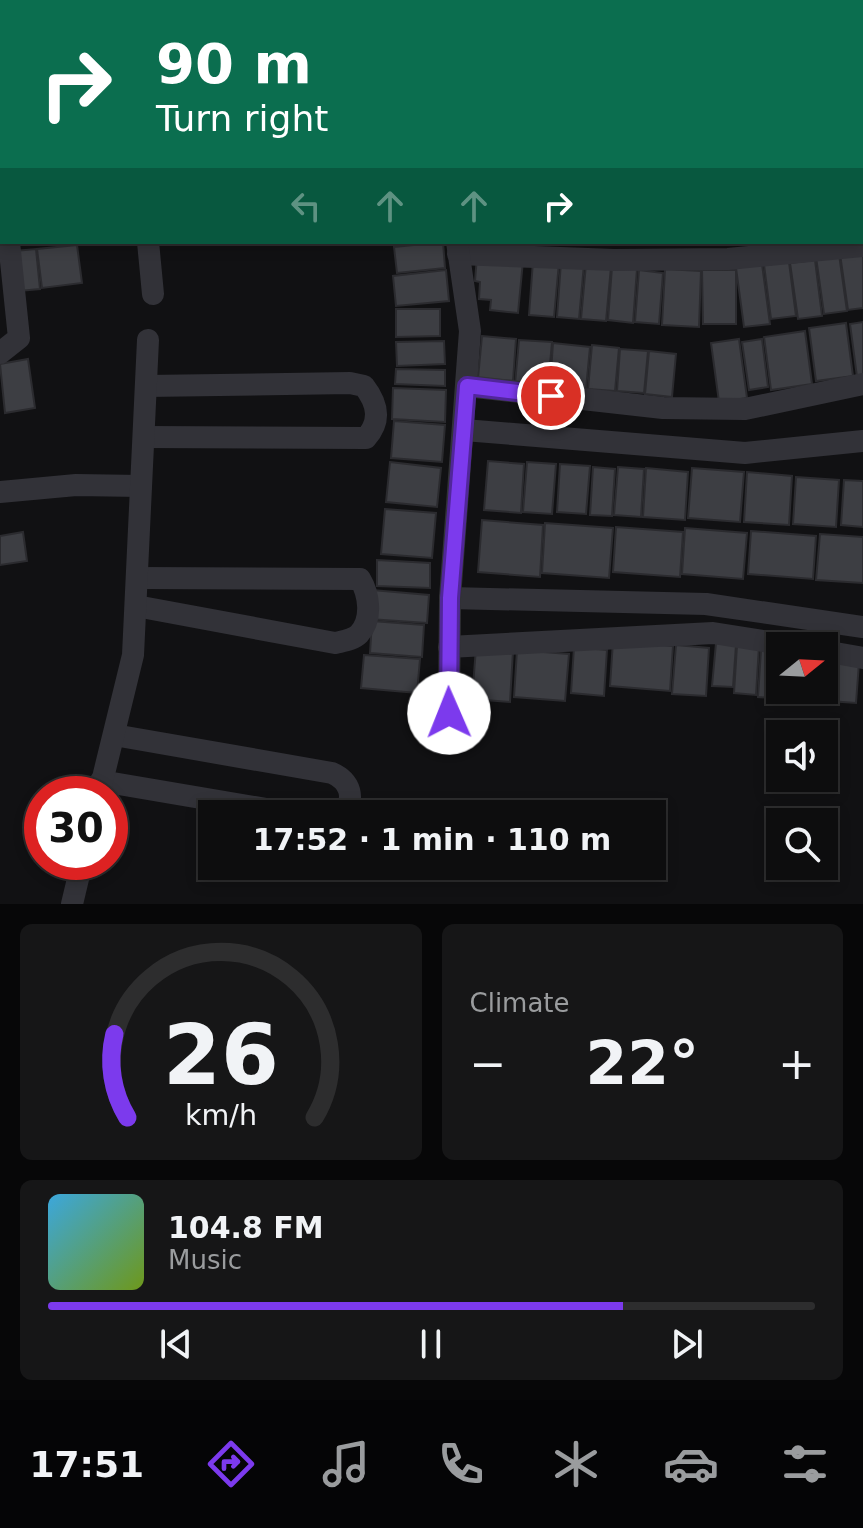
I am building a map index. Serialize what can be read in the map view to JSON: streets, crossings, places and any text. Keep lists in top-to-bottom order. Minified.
{"north":"right","page":{"turn":["90 m","Turn right"],"limit":"30","trip":"17:52 · 1 min · 110 m","tile":"Climate","heat":["−","22°","+"],"song":["104.8 FM","Music"],"tabs":"17:51","gauge":["26","km/h"]}}
